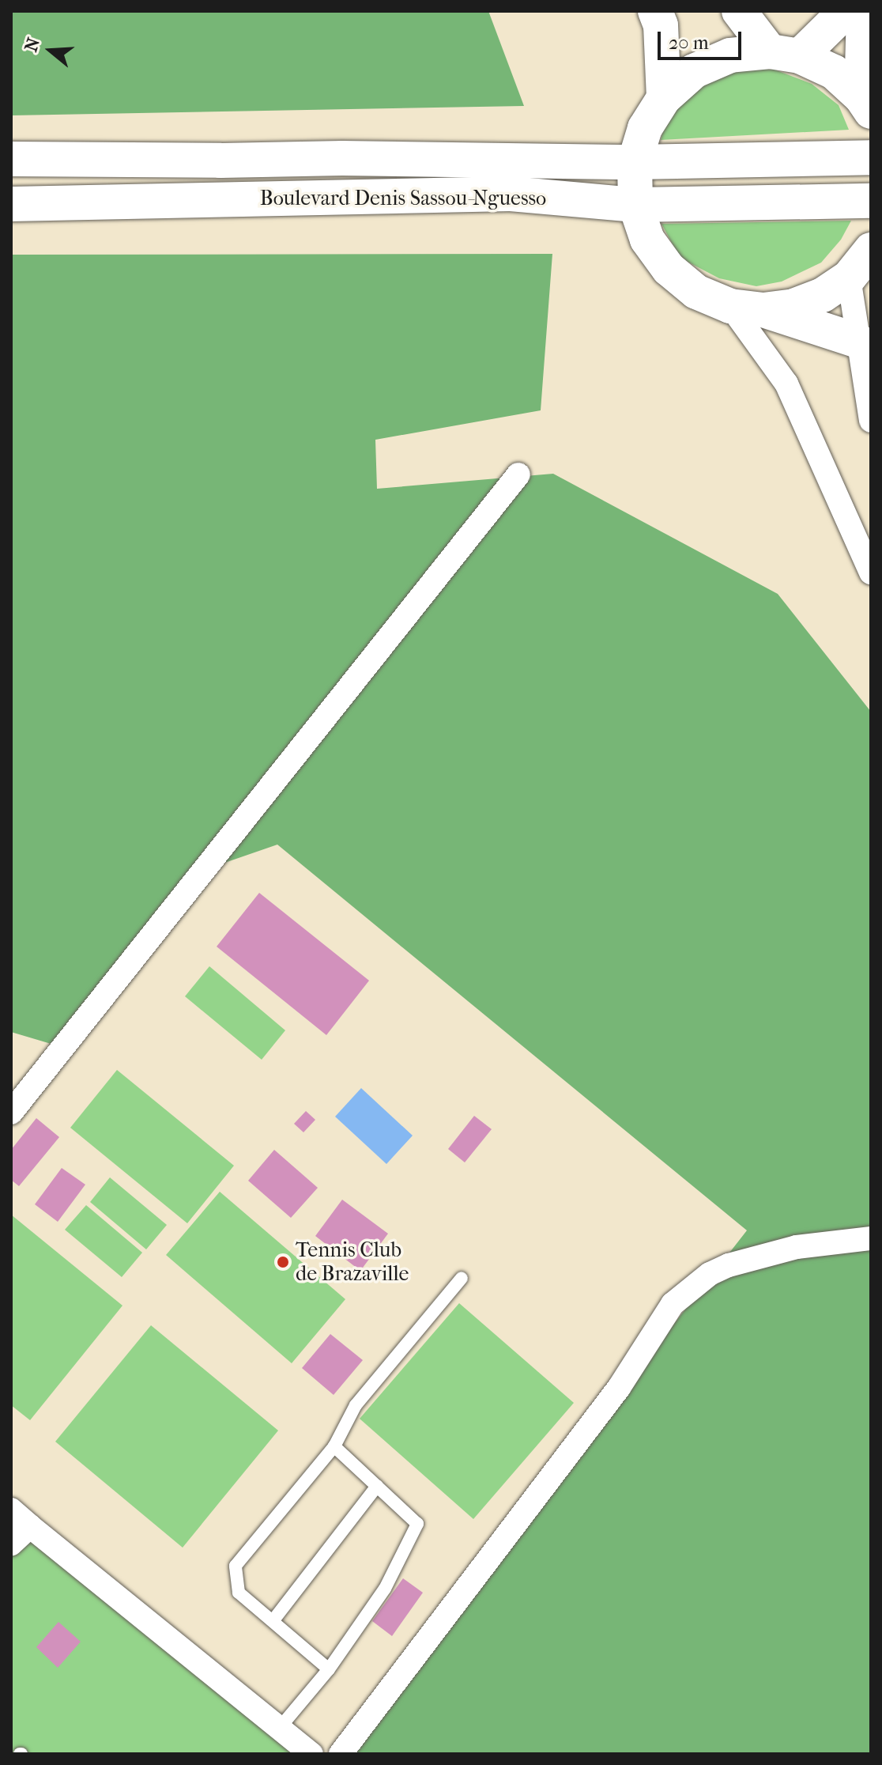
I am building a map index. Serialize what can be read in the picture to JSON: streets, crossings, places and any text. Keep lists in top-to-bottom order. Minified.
{"streets":{"main road":["Boulevard Denis Sassou-Nguesso"]},"places":["Tennis Club de Brazaville"],"scale_bar":"20 m","north":"left"}
